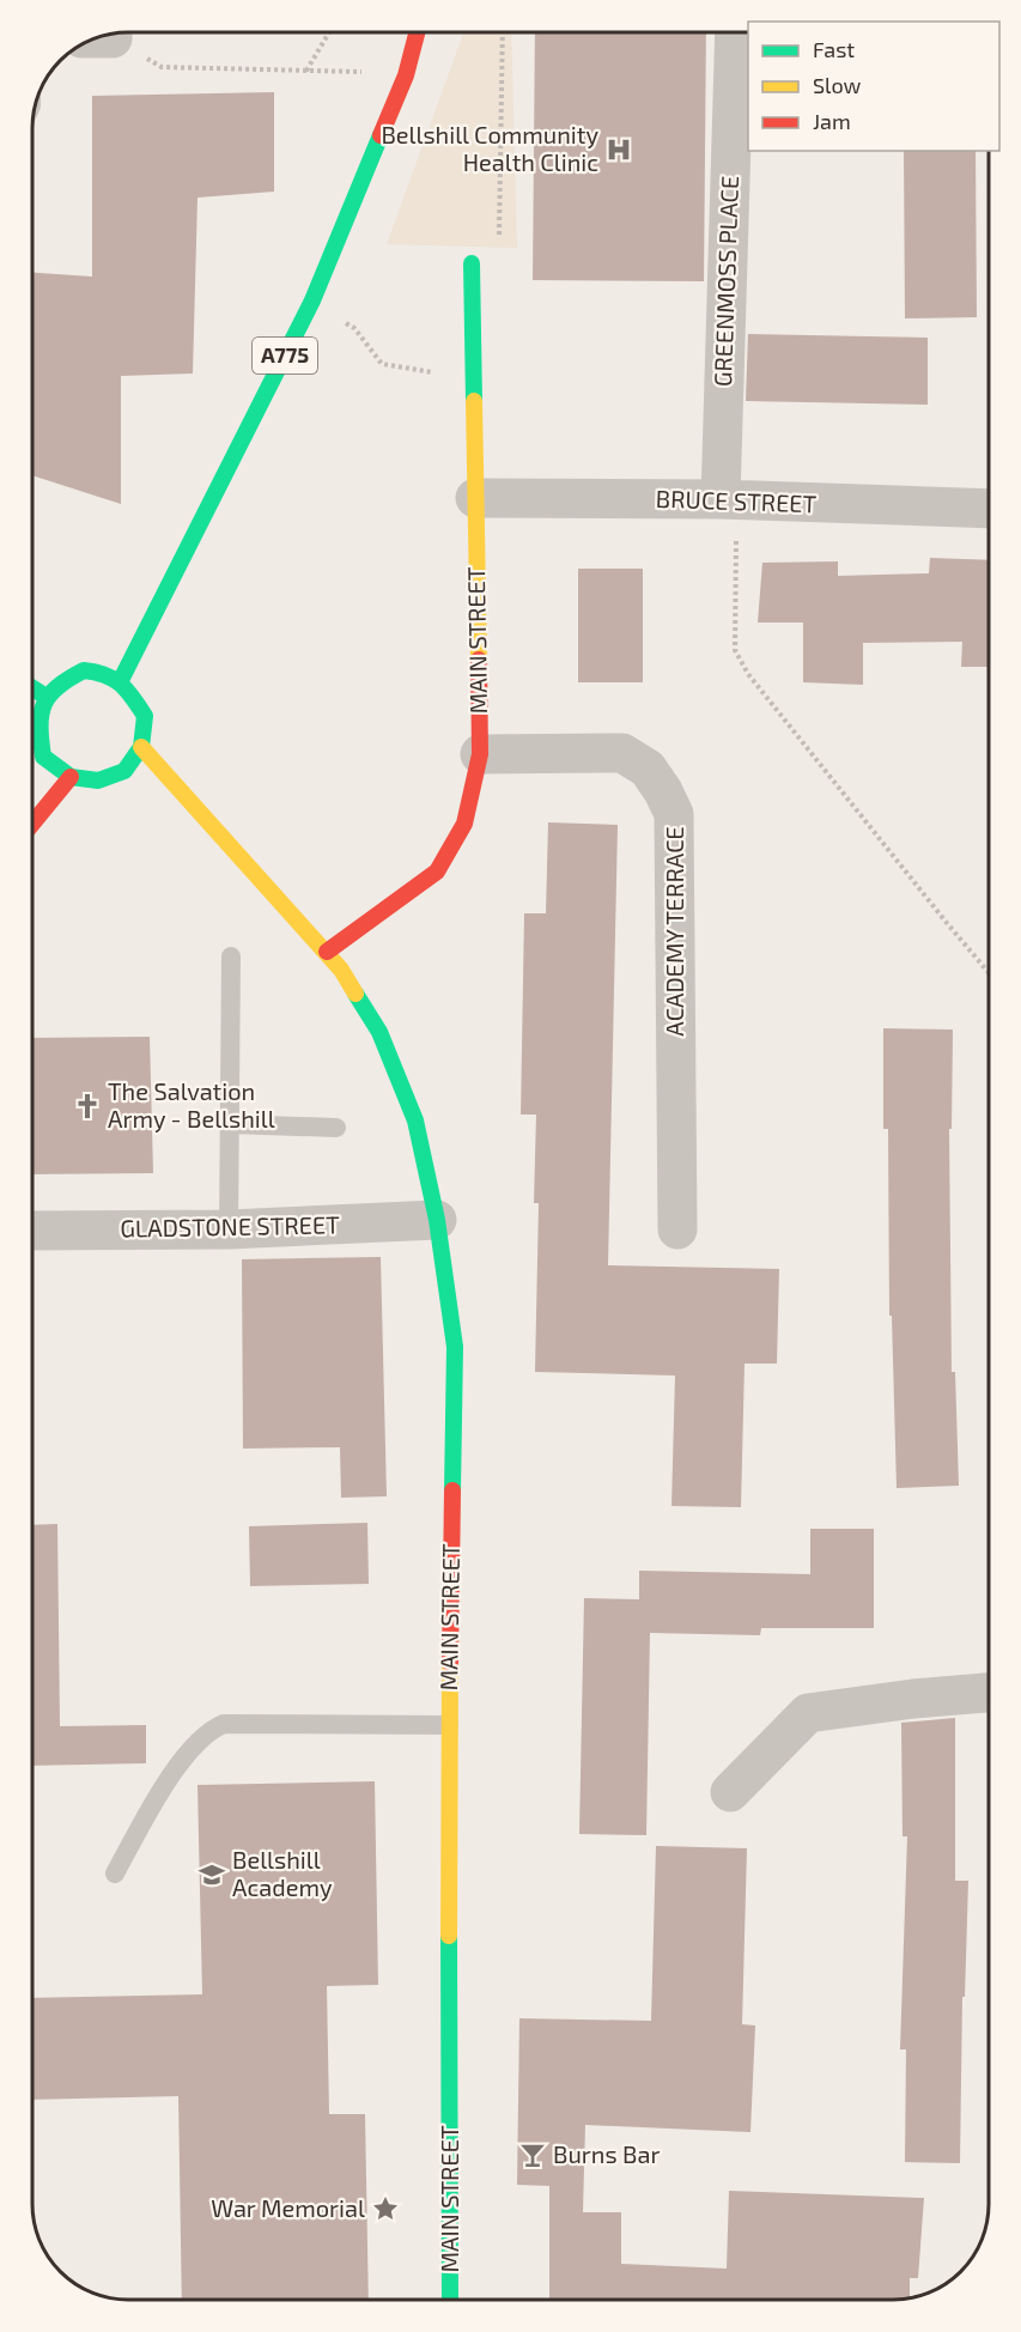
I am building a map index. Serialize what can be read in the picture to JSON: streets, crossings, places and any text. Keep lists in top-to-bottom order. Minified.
{"streets":{"street":["GREENMOSS PLACE","A775","BRUCE STREET","MAIN STREET","ACADEMY TERRACE","GLADSTONE STREET"]},"crossings":[["GREENMOSS PLACE","BRUCE STREET"],["A775","MAIN STREET"],["BRUCE STREET","MAIN STREET"],["MAIN STREET","ACADEMY TERRACE"],["MAIN STREET","GLADSTONE STREET"]],"places":{"hospital":["Bellshill Community Health Clinic"],"church":["The Salvation Army - Bellshill"],"school or university":["Bellshill Academy"],"bar":["Burns Bar"],"place":["War Memorial"]},"legend":["Fast","Slow","Jam"]}
